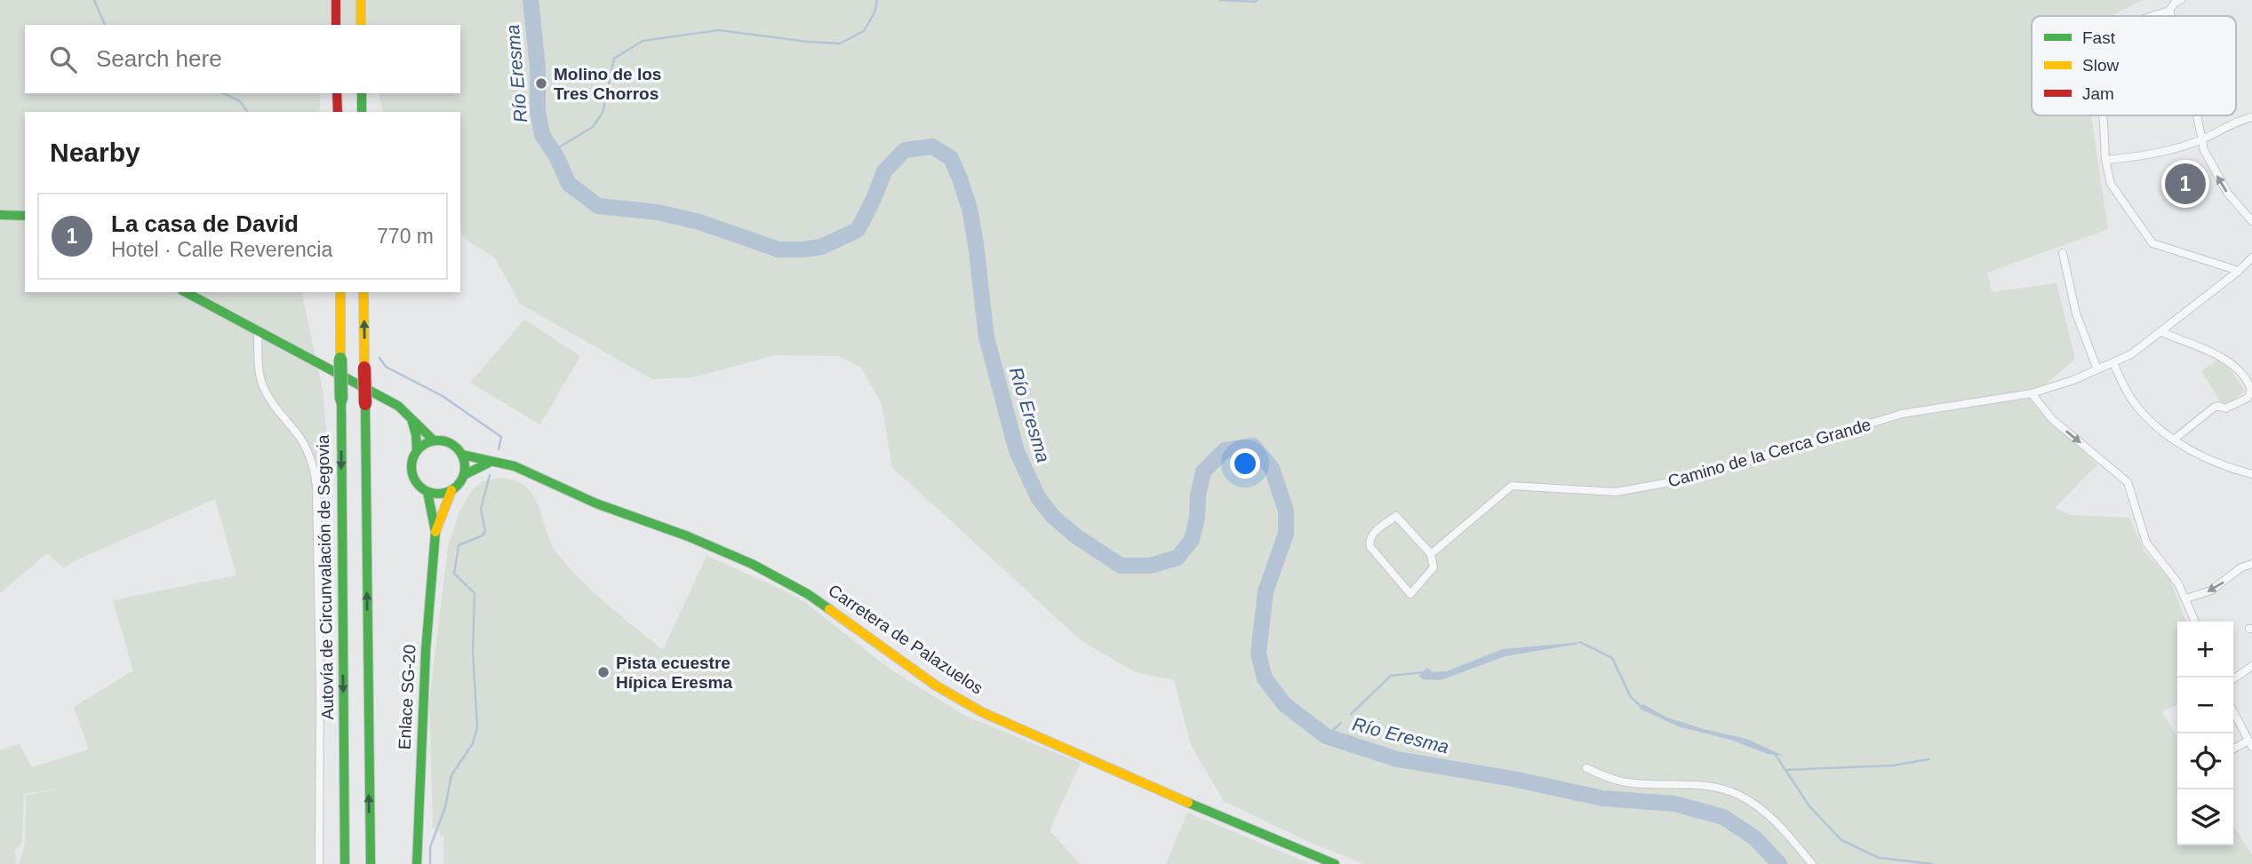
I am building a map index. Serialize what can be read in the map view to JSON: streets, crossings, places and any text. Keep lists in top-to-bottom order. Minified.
{"streets":{"main road":["Autovía de Circunvalación de Segovia","Carretera de Palazuelos","Enlace SG-20"],"street":["Camino de la Cerca Grande"]},"crossings":[["Carretera de Palazuelos","Enlace SG-20"]],"water":["Río Eresma"],"places":["Molino de los Tres Chorros","Pista ecuestre Hípica Eresma"],"legend":["Fast","Slow","Jam"],"page":{"search":"Search here","heading":"Nearby","pins":"1","list":[{"mark":"1","name":"La casa de David","note":"Hotel · Calle Reverencia","value":"770 m"}],"map_buttons":["+","−"]}}
